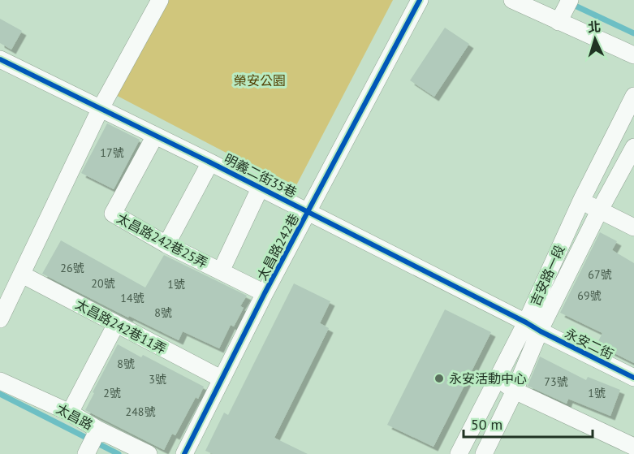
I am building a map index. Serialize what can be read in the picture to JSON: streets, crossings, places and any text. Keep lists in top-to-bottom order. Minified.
{"streets":{"street":["明義二街35巷","太昌路242巷25弄","太昌路242巷","吉安路一段","太昌路242巷11弄","永安二街","太昌路"]},"crossings":[["明義二街35巷","太昌路242巷25弄"],["明義二街35巷","太昌路242巷"],["明義二街35巷","吉安路一段"],["明義二街35巷","永安二街"],["太昌路242巷25弄","太昌路242巷"],["太昌路242巷","太昌路242巷11弄"],["吉安路一段","永安二街"]],"parks":["榮安公園"],"places":["永安活動中心"],"house_numbers":["17號","26號","67號","20號","1號","69號","14號","8號","8號","3號","73號","2號","1號","248號"],"scale_bar":"50 m","north":"top"}
